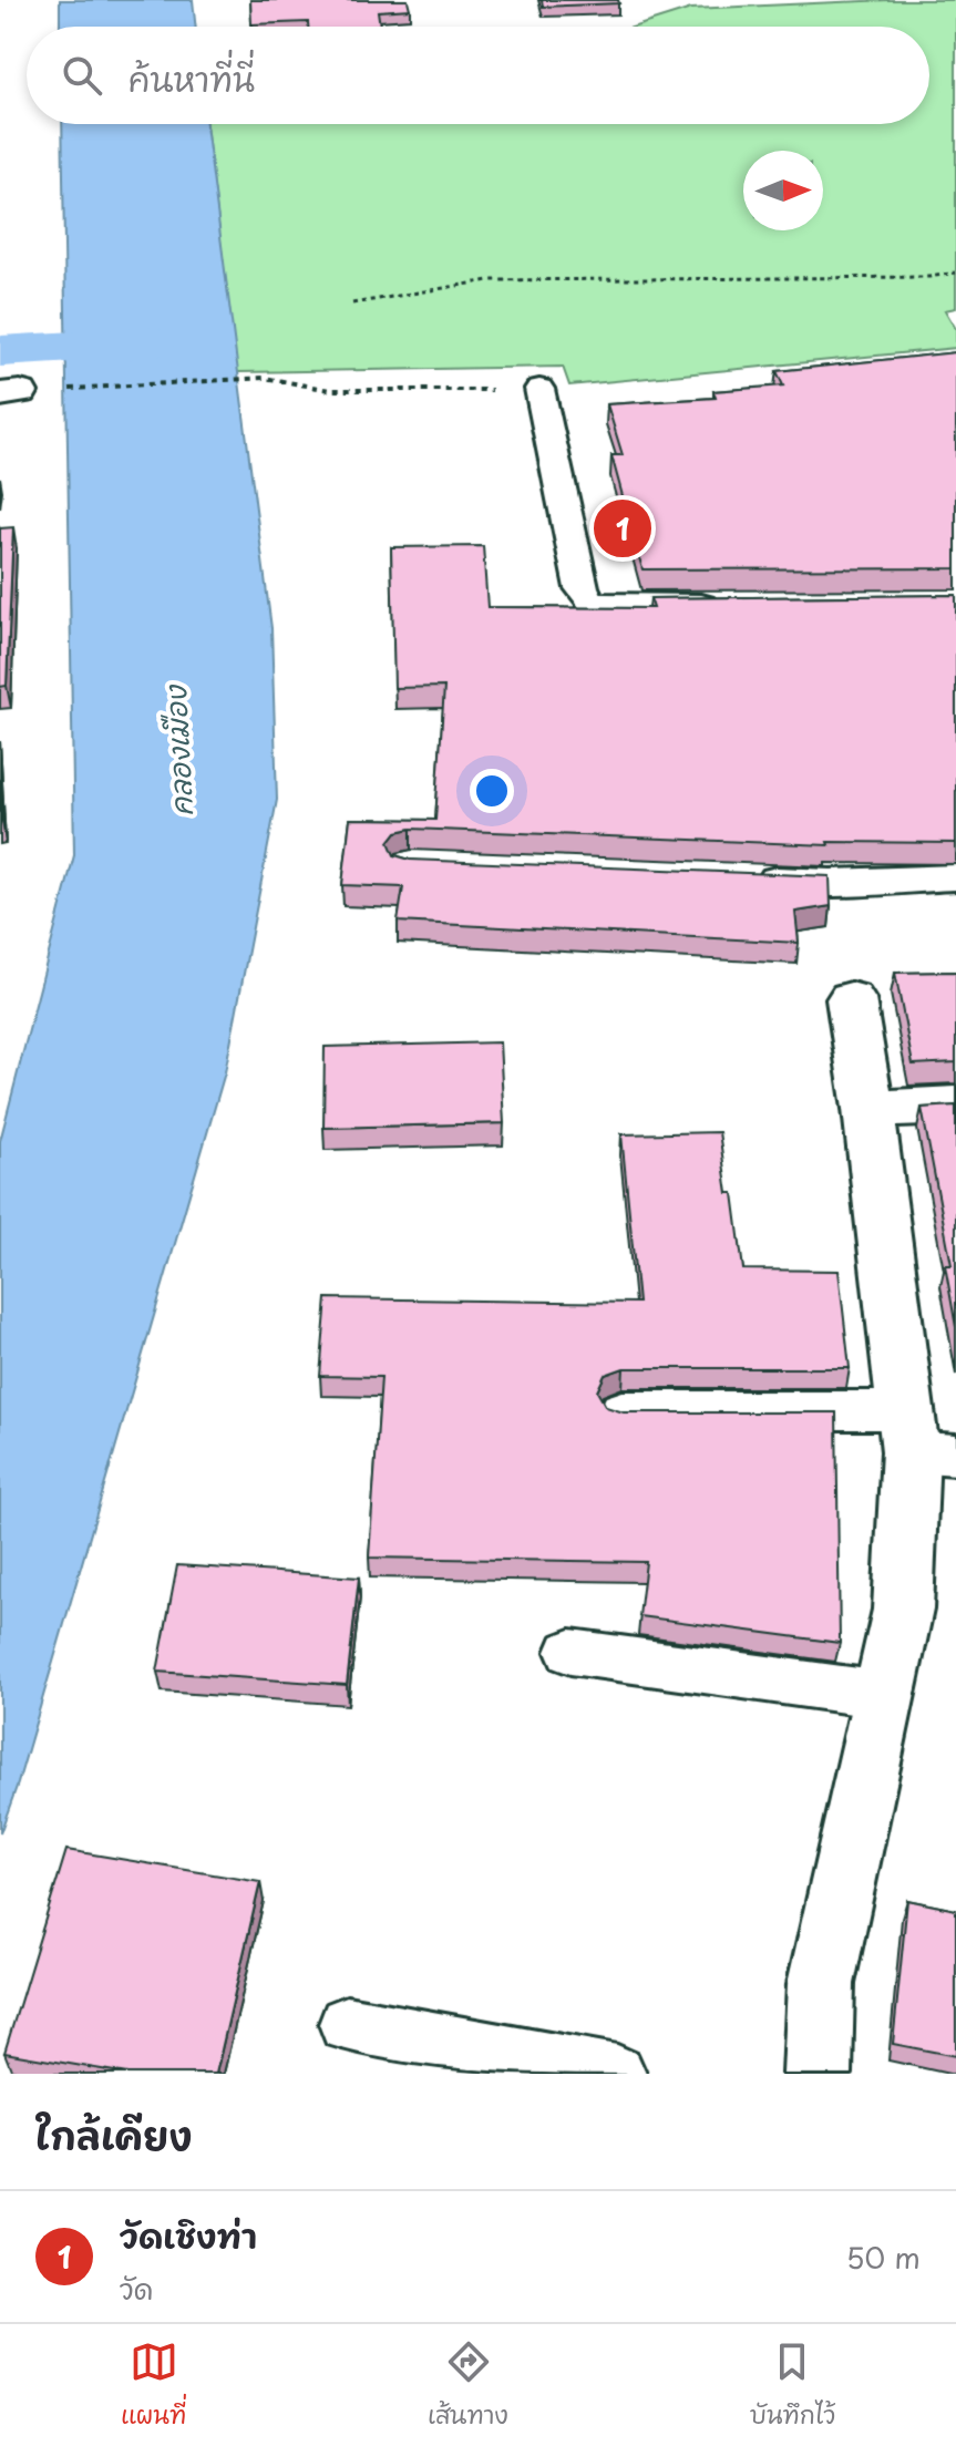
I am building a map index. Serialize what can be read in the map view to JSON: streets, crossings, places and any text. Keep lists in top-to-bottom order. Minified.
{"water":["คลองเมือง"],"north":"right","page":{"search":"ค้นหาที่นี่","pins":"1","heading":"ใกล้เคียง","list":[{"mark":"1","name":"วัดเชิงท่า","note":"วัด","value":"50 m"}],"nav":["แผนที่","เส้นทาง","บันทึกไว้"]}}
